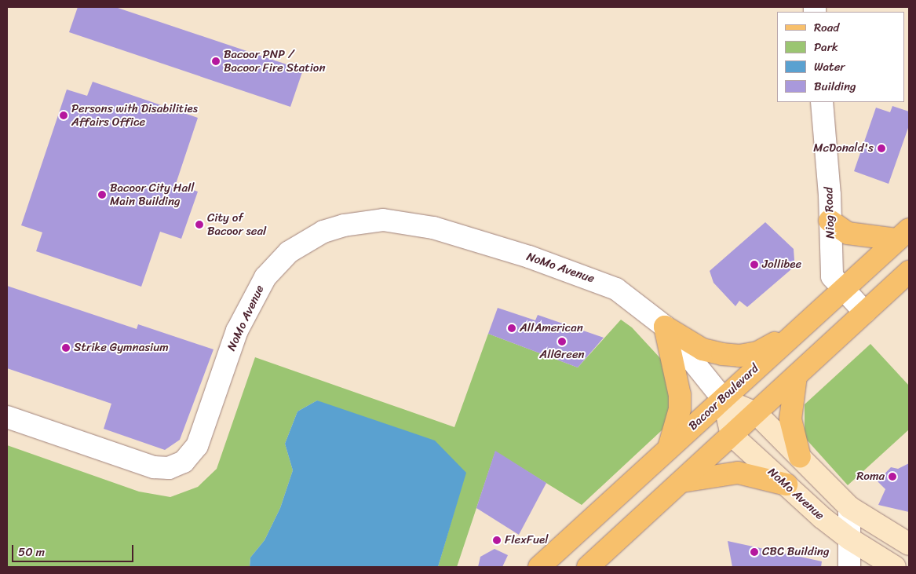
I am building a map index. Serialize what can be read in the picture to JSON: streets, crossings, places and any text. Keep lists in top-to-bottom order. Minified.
{"streets":{"main road":["NoMo Avenue","Bacoor Boulevard"],"street":["Niog Road"]},"crossings":[["Niog Road","Bacoor Boulevard"],["NoMo Avenue","Bacoor Boulevard"]],"places":["Bacoor PNP / Bacoor Fire Station","Persons with Disabilities Affairs Office","McDonald's","Bacoor City Hall Main Building","City of Bacoor seal","Jollibee","AllAmerican","AllGreen","Strike Gymnasium","Roma","FlexFuel","CBC Building"],"legend":["Road","Park","Water","Building"],"scale_bar":"50 m"}
